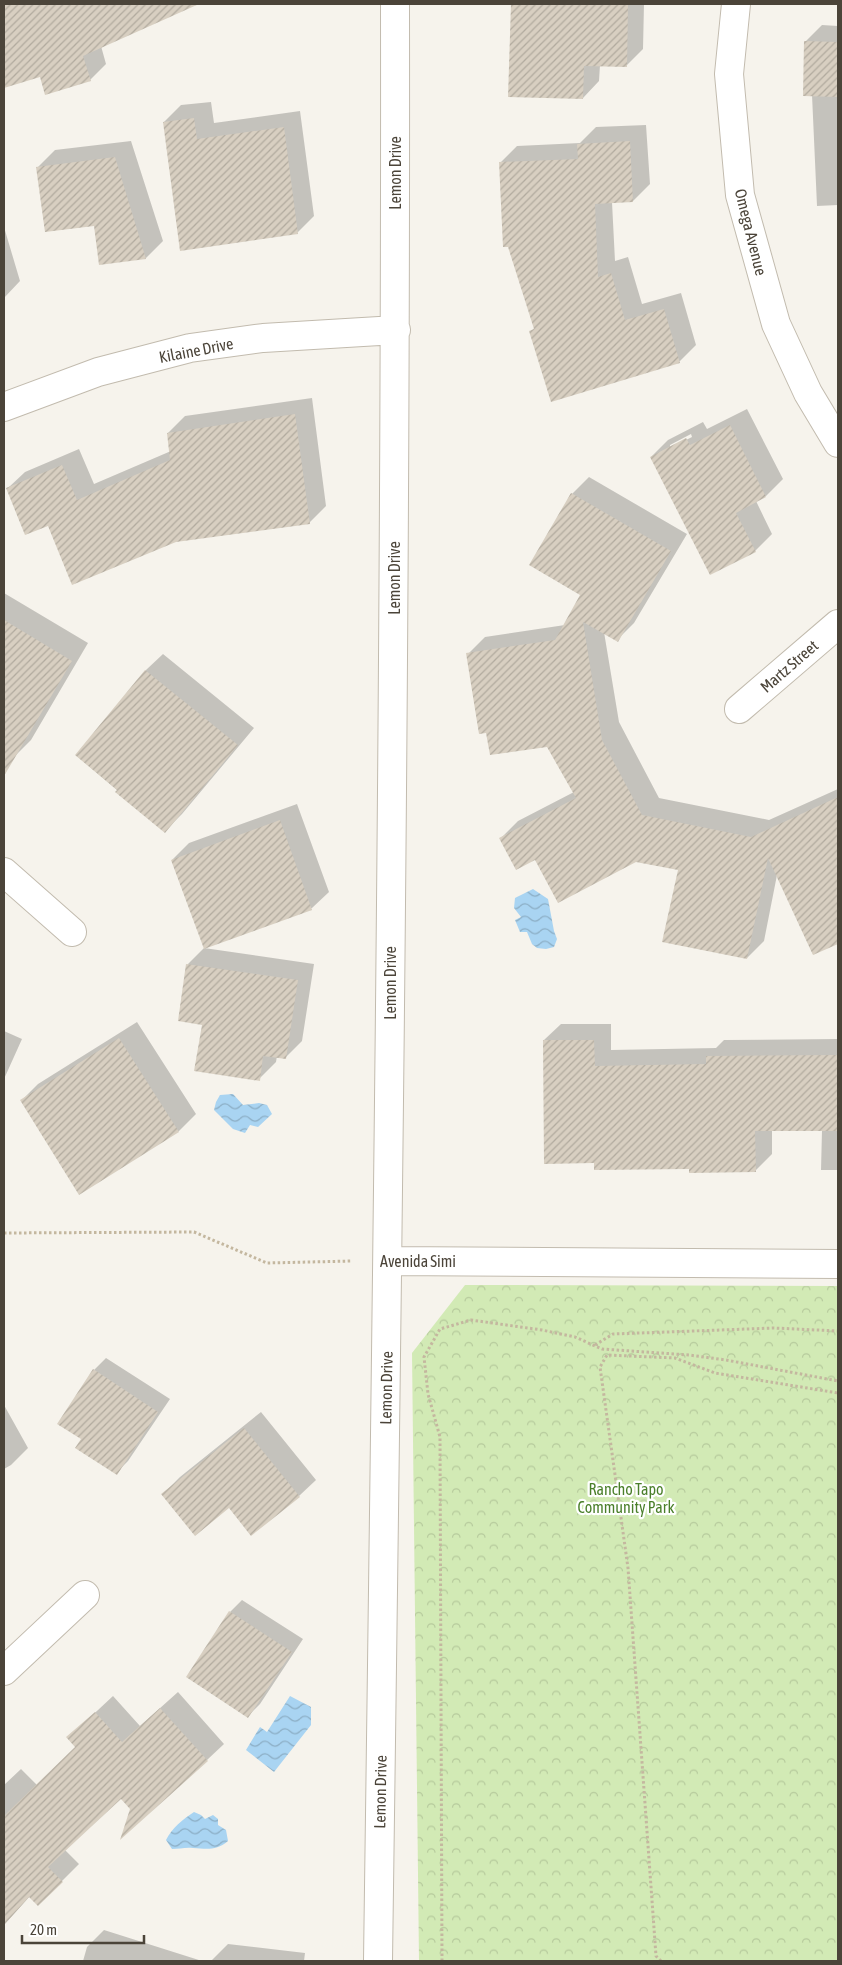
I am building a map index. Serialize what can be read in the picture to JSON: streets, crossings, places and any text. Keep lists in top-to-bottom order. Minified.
{"streets":{"street":["Lemon Drive","Omega Avenue","Kilaine Drive","Martz Street","Avenida Simi"]},"crossings":[["Lemon Drive","Kilaine Drive"],["Lemon Drive","Avenida Simi"]],"parks":["Rancho Tapo Community Park"],"scale_bar":"20 m"}
